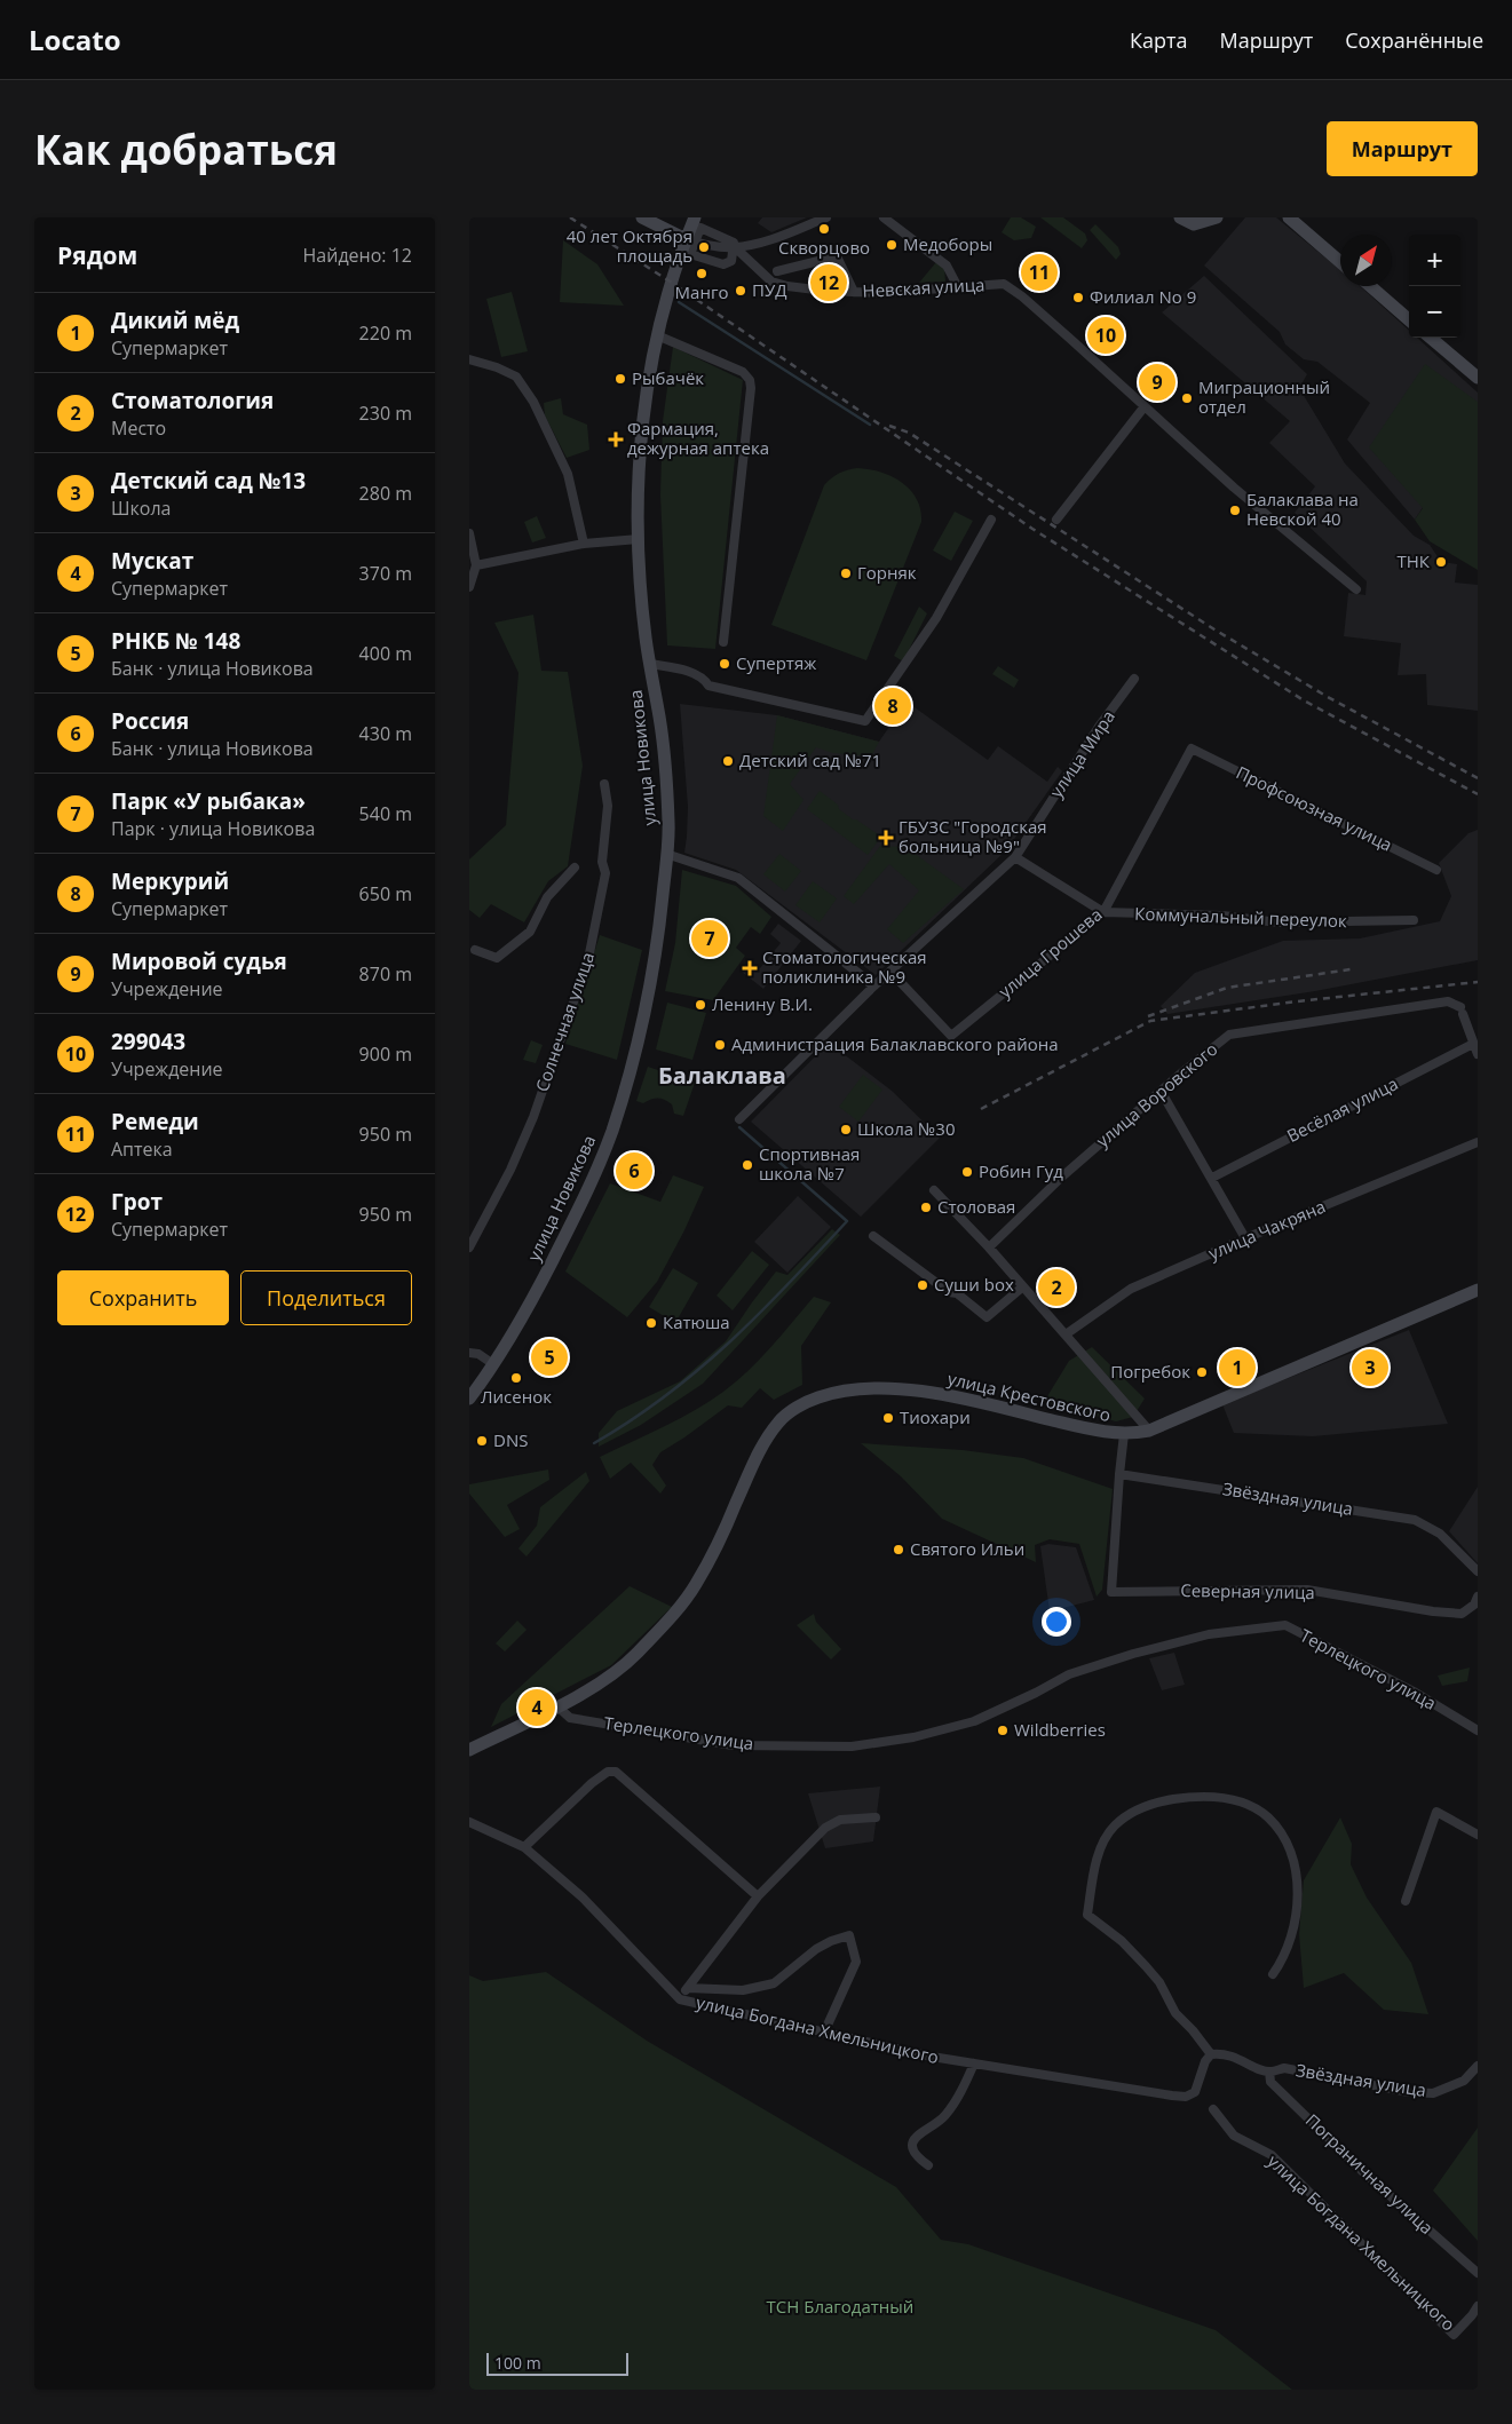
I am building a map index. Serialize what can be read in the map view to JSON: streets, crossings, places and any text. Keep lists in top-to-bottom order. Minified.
{"streets":{"main road":["улица Новикова","улица Крестовского"],"street":["Невская улица","улица Мира","Профсоюзная улица","Коммунальный переулок","улица Грошева","Солнечная улица","улица Воровского","Весёлая улица","улица Чакряна","Звёздная улица","Северная улица","Терлецкого улица","улица Богдана Хмельницкого","Пограничная улица"]},"crossings":[["улица Мира","улица Грошева"],["Профсоюзная улица","улица Грошева"],["Коммунальный переулок","улица Грошева"],["улица Воровского","Весёлая улица"],["улица Крестовского","Терлецкого улица"],["Звёздная улица","Северная улица"],["Звёздная улица","Пограничная улица"]],"districts":["Балаклава"],"parks":["ТСН Благодатный"],"places":{"other":["Скворцово","Медоборы","40 лет Октября площадь","Манго","ПУД","Филиал No 9","Рыбачёк","Миграционный отдел","Балаклава на Невской 40","ТНК","Горняк","Супертяж","Детский сад №71","Ленину В.И.","Администрация Балаклавского района","Школа №30","Спортивная школа №7","Робин Гуд","Столовая","Суши box","Катюша","Погребок","Лисенок","Тиохари","DNS","Святого Ильи","Wildberries"],"health":["Фармация, дежурная аптека","ГБУЗС \"Городская больница №9\"","Стоматологическая поликлиника №9"]},"scale_bar":"100 m","north":"top right","page":{"header":"Locato","nav":["Карта","Маршрут","Сохранённые"],"buttons":["Маршрут",["Сохранить","Поделиться"]],"title":"Как добраться","heading":["Рядом","Найдено: 12"],"map_buttons":["+","−"],"pins":["11","12","10","9","8","7","6","2","5","1","3","4"],"list":[{"mark":"1","name":"Дикий мёд","note":"Супермаркет","value":"220 m"},{"mark":"2","name":"Стоматология","note":"Место","value":"230 m"},{"mark":"3","name":"Детский сад №13","note":"Школа","value":"280 m"},{"mark":"4","name":"Мускат","note":"Супермаркет","value":"370 m"},{"mark":"5","name":"РНКБ № 148","note":"Банк · улица Новикова","value":"400 m"},{"mark":"6","name":"Россия","note":"Банк · улица Новикова","value":"430 m"},{"mark":"7","name":"Парк «У рыбака»","note":"Парк · улица Новикова","value":"540 m"},{"mark":"8","name":"Меркурий","note":"Супермаркет","value":"650 m"},{"mark":"9","name":"Мировой судья","note":"Учреждение","value":"870 m"},{"mark":"10","name":"299043","note":"Учреждение","value":"900 m"},{"mark":"11","name":"Ремеди","note":"Аптека","value":"950 m"},{"mark":"12","name":"Грот","note":"Супермаркет","value":"950 m"}],"scale":"100 m"}}
